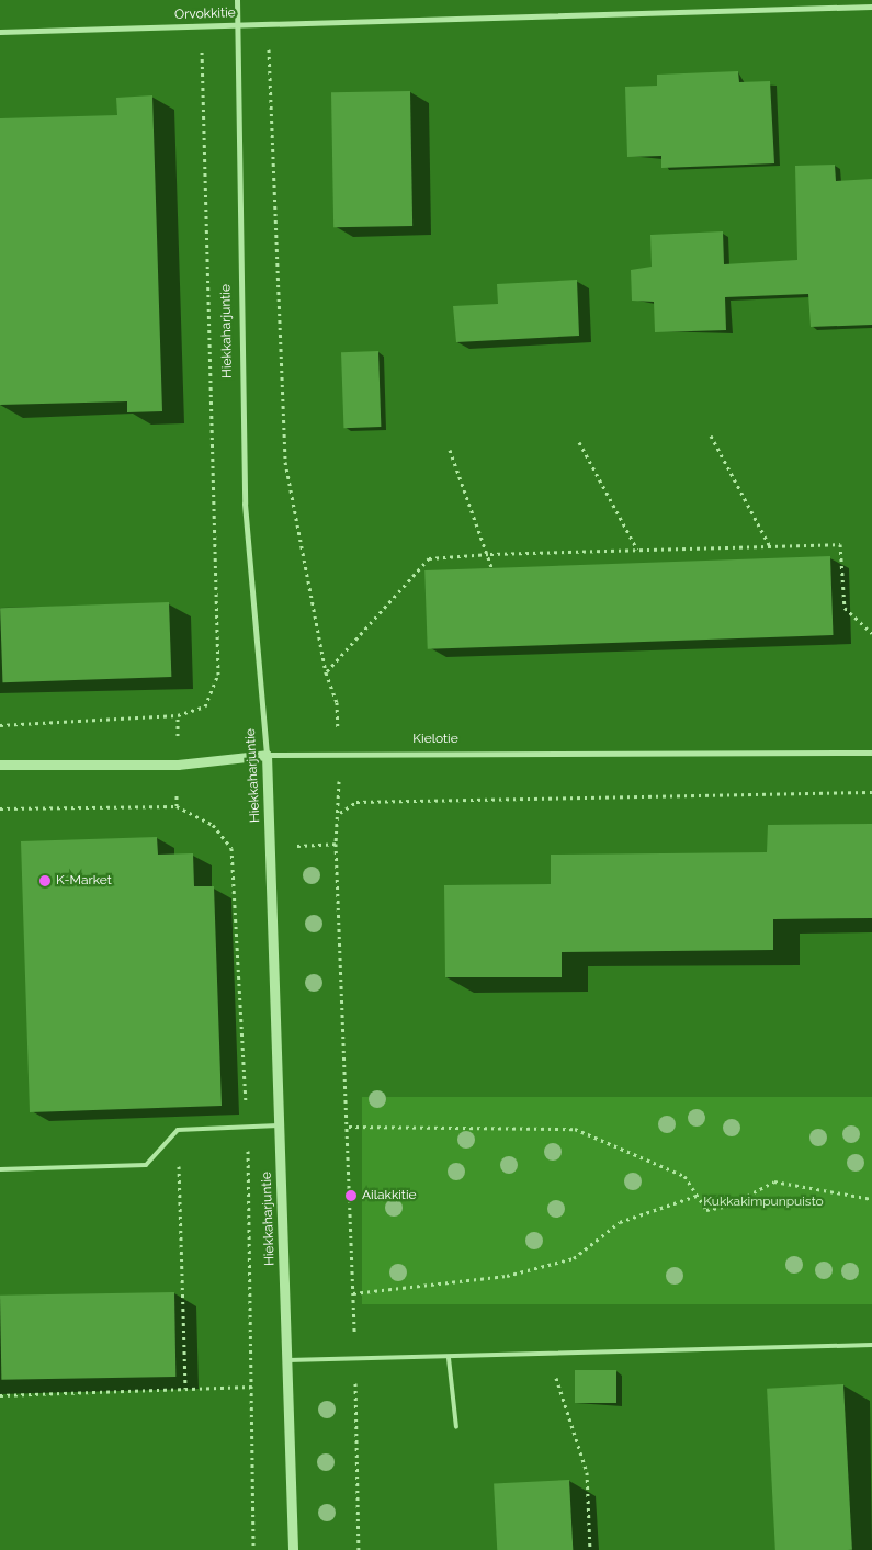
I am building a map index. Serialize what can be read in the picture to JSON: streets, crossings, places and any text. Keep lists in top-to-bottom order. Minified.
{"streets":{"street":["Orvokkitie","Hiekkaharjuntie","Kielotie"]},"crossings":[["Orvokkitie","Hiekkaharjuntie"],["Hiekkaharjuntie","Kielotie"]],"parks":["Kukkakimpunpuisto"],"places":["K-Market","Ailakkitie"]}
